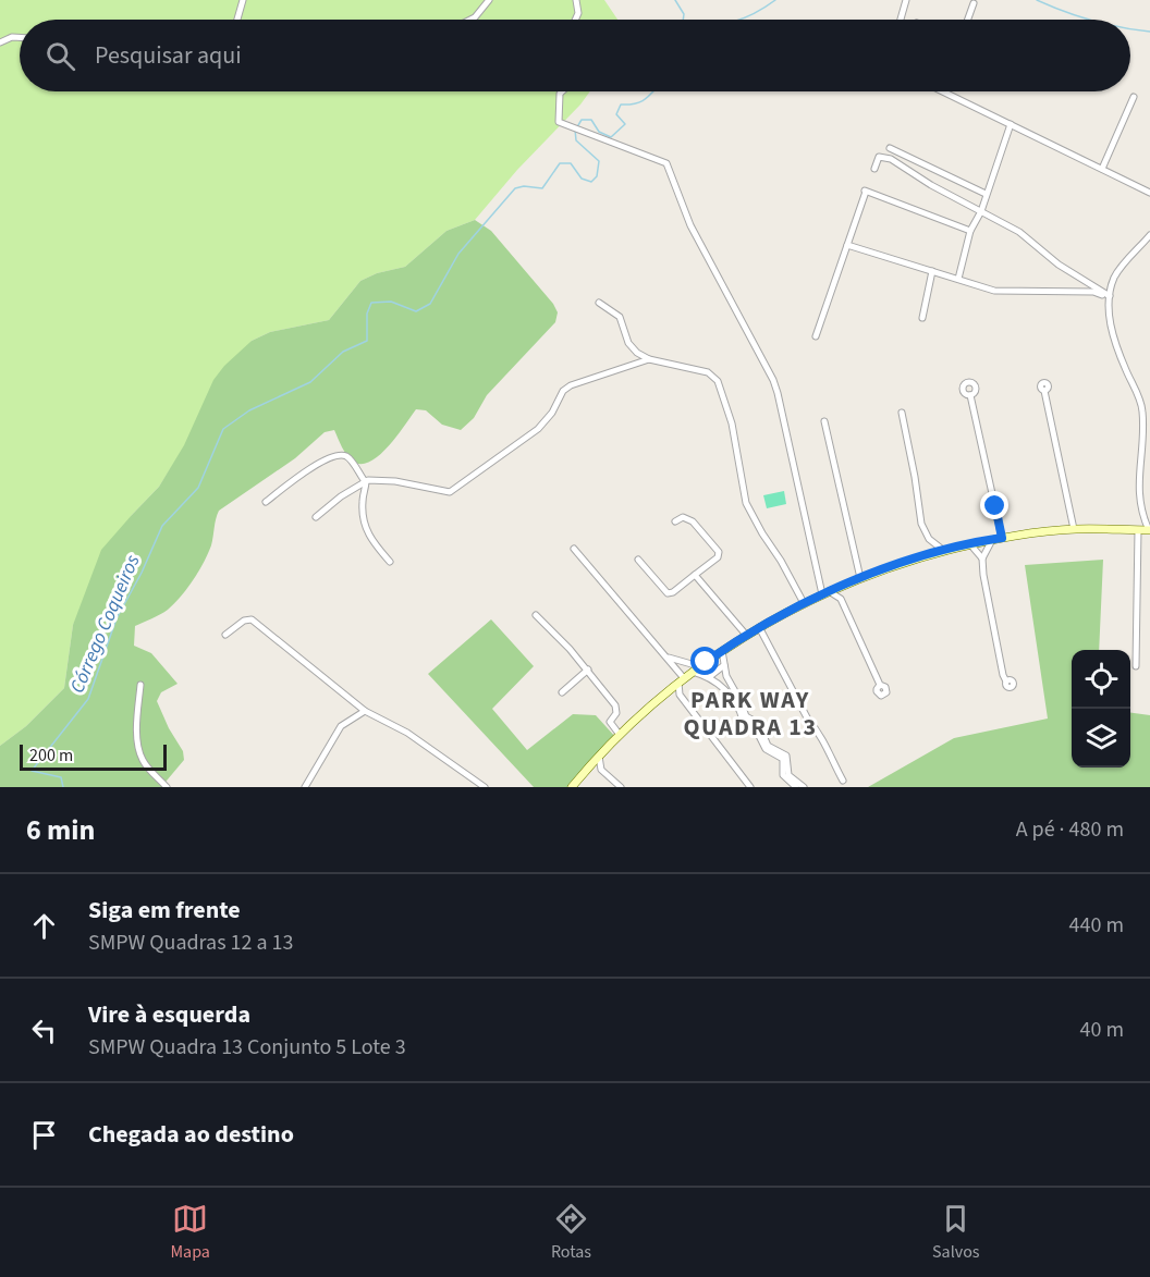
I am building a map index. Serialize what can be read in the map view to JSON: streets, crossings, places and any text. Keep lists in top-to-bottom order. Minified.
{"districts":["PARK WAY QUADRA 13"],"water":["Córrego Coqueiros"],"scale_bar":"200 m","page":{"search":"Pesquisar aqui","scale":"200 m","heading":["6 min","A pé · 480 m"],"list":[["Siga em frente","SMPW Quadras 12 a 13","440 m"],["Vire à esquerda","SMPW Quadra 13 Conjunto 5 Lote 3","40 m"],"Chegada ao destino"],"nav":["Mapa","Rotas","Salvos"]}}
